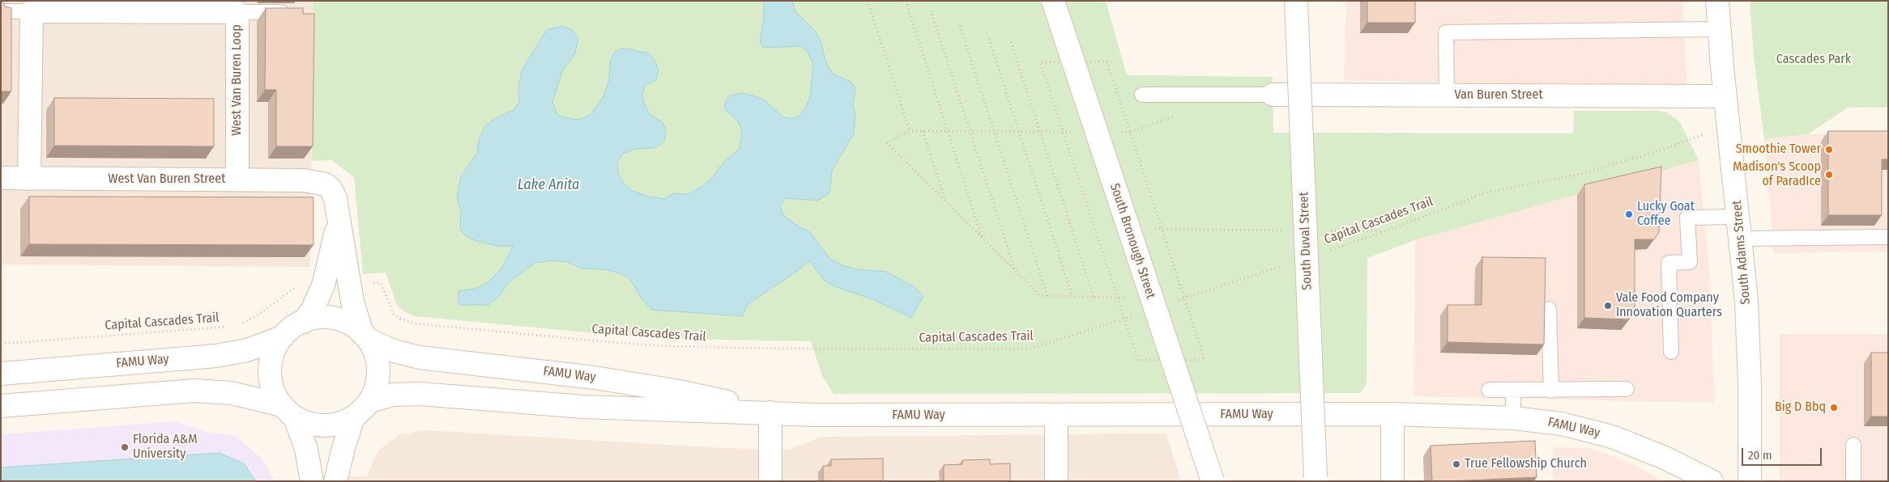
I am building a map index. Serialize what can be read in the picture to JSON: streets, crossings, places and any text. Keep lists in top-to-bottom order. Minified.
{"streets":{"street":["West Van Buren Loop","Van Buren Street","West Van Buren Street","South Bronough Street","South Duval Street","South Adams Street","FAMU Way"],"path":["Capital Cascades Trail"]},"crossings":[["West Van Buren Loop","West Van Buren Street"],["Van Buren Street","South Adams Street"]],"water":["Lake Anita"],"parks":["Cascades Park"],"places":["Smoothie Tower","Madison's Scoop of ParadIce","Lucky Goat Coffee","Vale Food Company Innovation Quarters","Big D Bbq","Florida A&M University","True Fellowship Church"],"scale_bar":"20 m"}
